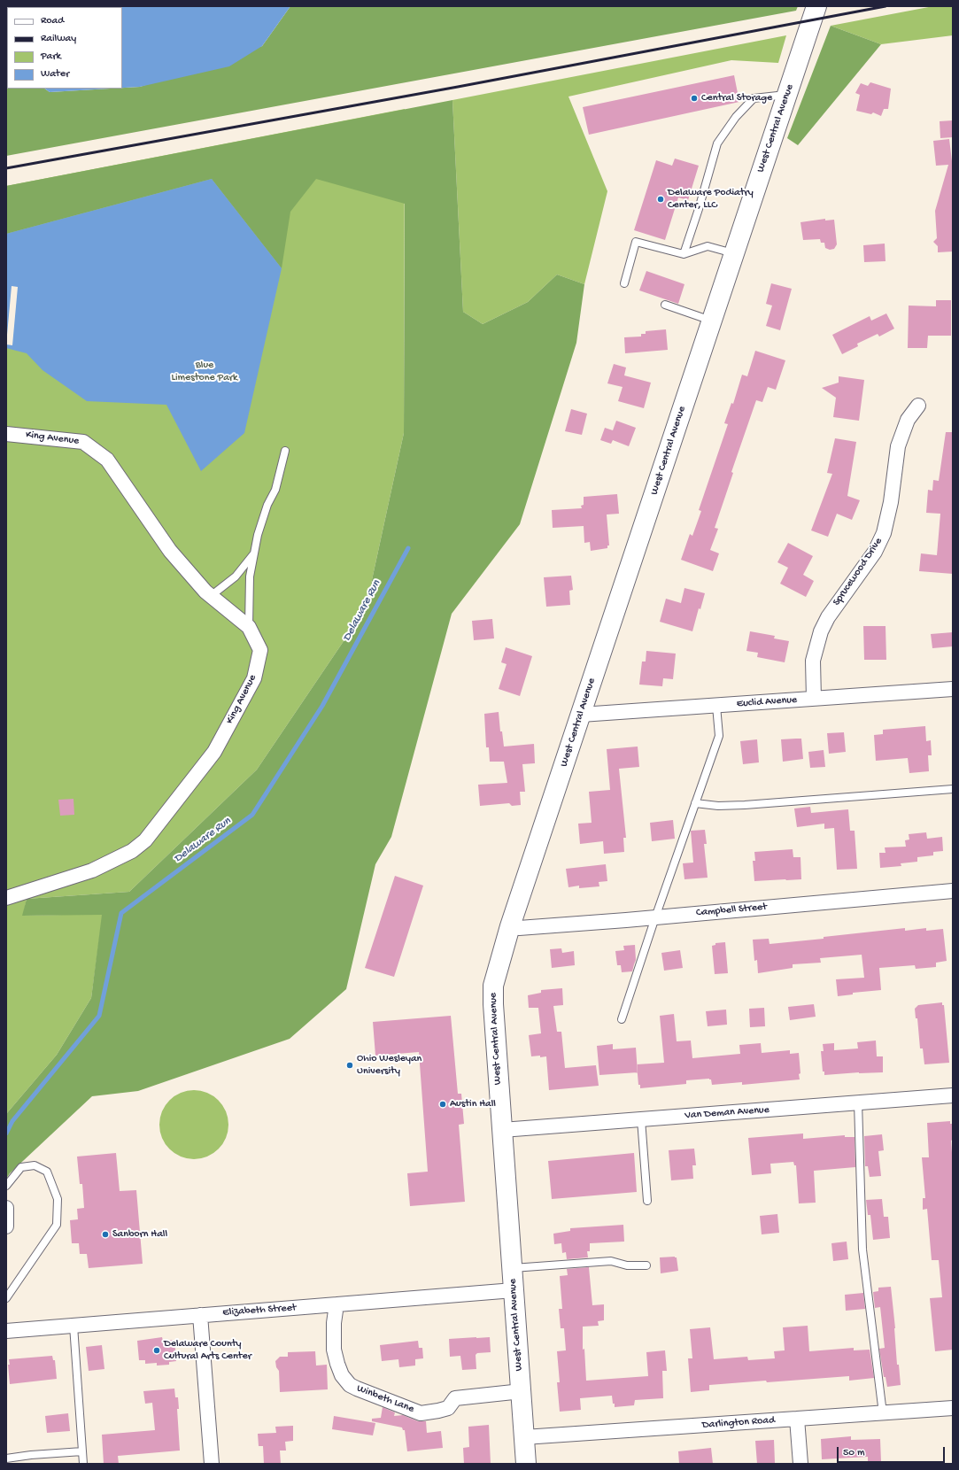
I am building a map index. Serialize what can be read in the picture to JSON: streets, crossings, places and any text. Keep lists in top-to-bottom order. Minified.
{"streets":{"main road":["West Central Avenue"],"street":["King Avenue","Sprucewood Drive","Euclid Avenue","Campbell Street","Van Deman Avenue","Elizabeth Street","Winbeth Lane","Darlington Road"]},"crossings":[["West Central Avenue","Euclid Avenue"],["West Central Avenue","Campbell Street"],["West Central Avenue","Van Deman Avenue"],["West Central Avenue","Elizabeth Street"],["West Central Avenue","Winbeth Lane"],["West Central Avenue","Darlington Road"],["Sprucewood Drive","Euclid Avenue"],["Elizabeth Street","Winbeth Lane"]],"water":["Delaware Run"],"parks":["Blue Limestone Park"],"places":["Central Storage","Delaware Podiatry Center, LLC","Ohio Wesleyan University","Austin Hall","Sanborn Hall","Delaware County Cultural Arts Center"],"legend":["Road","Railway","Park","Water"],"scale_bar":"50 m"}
